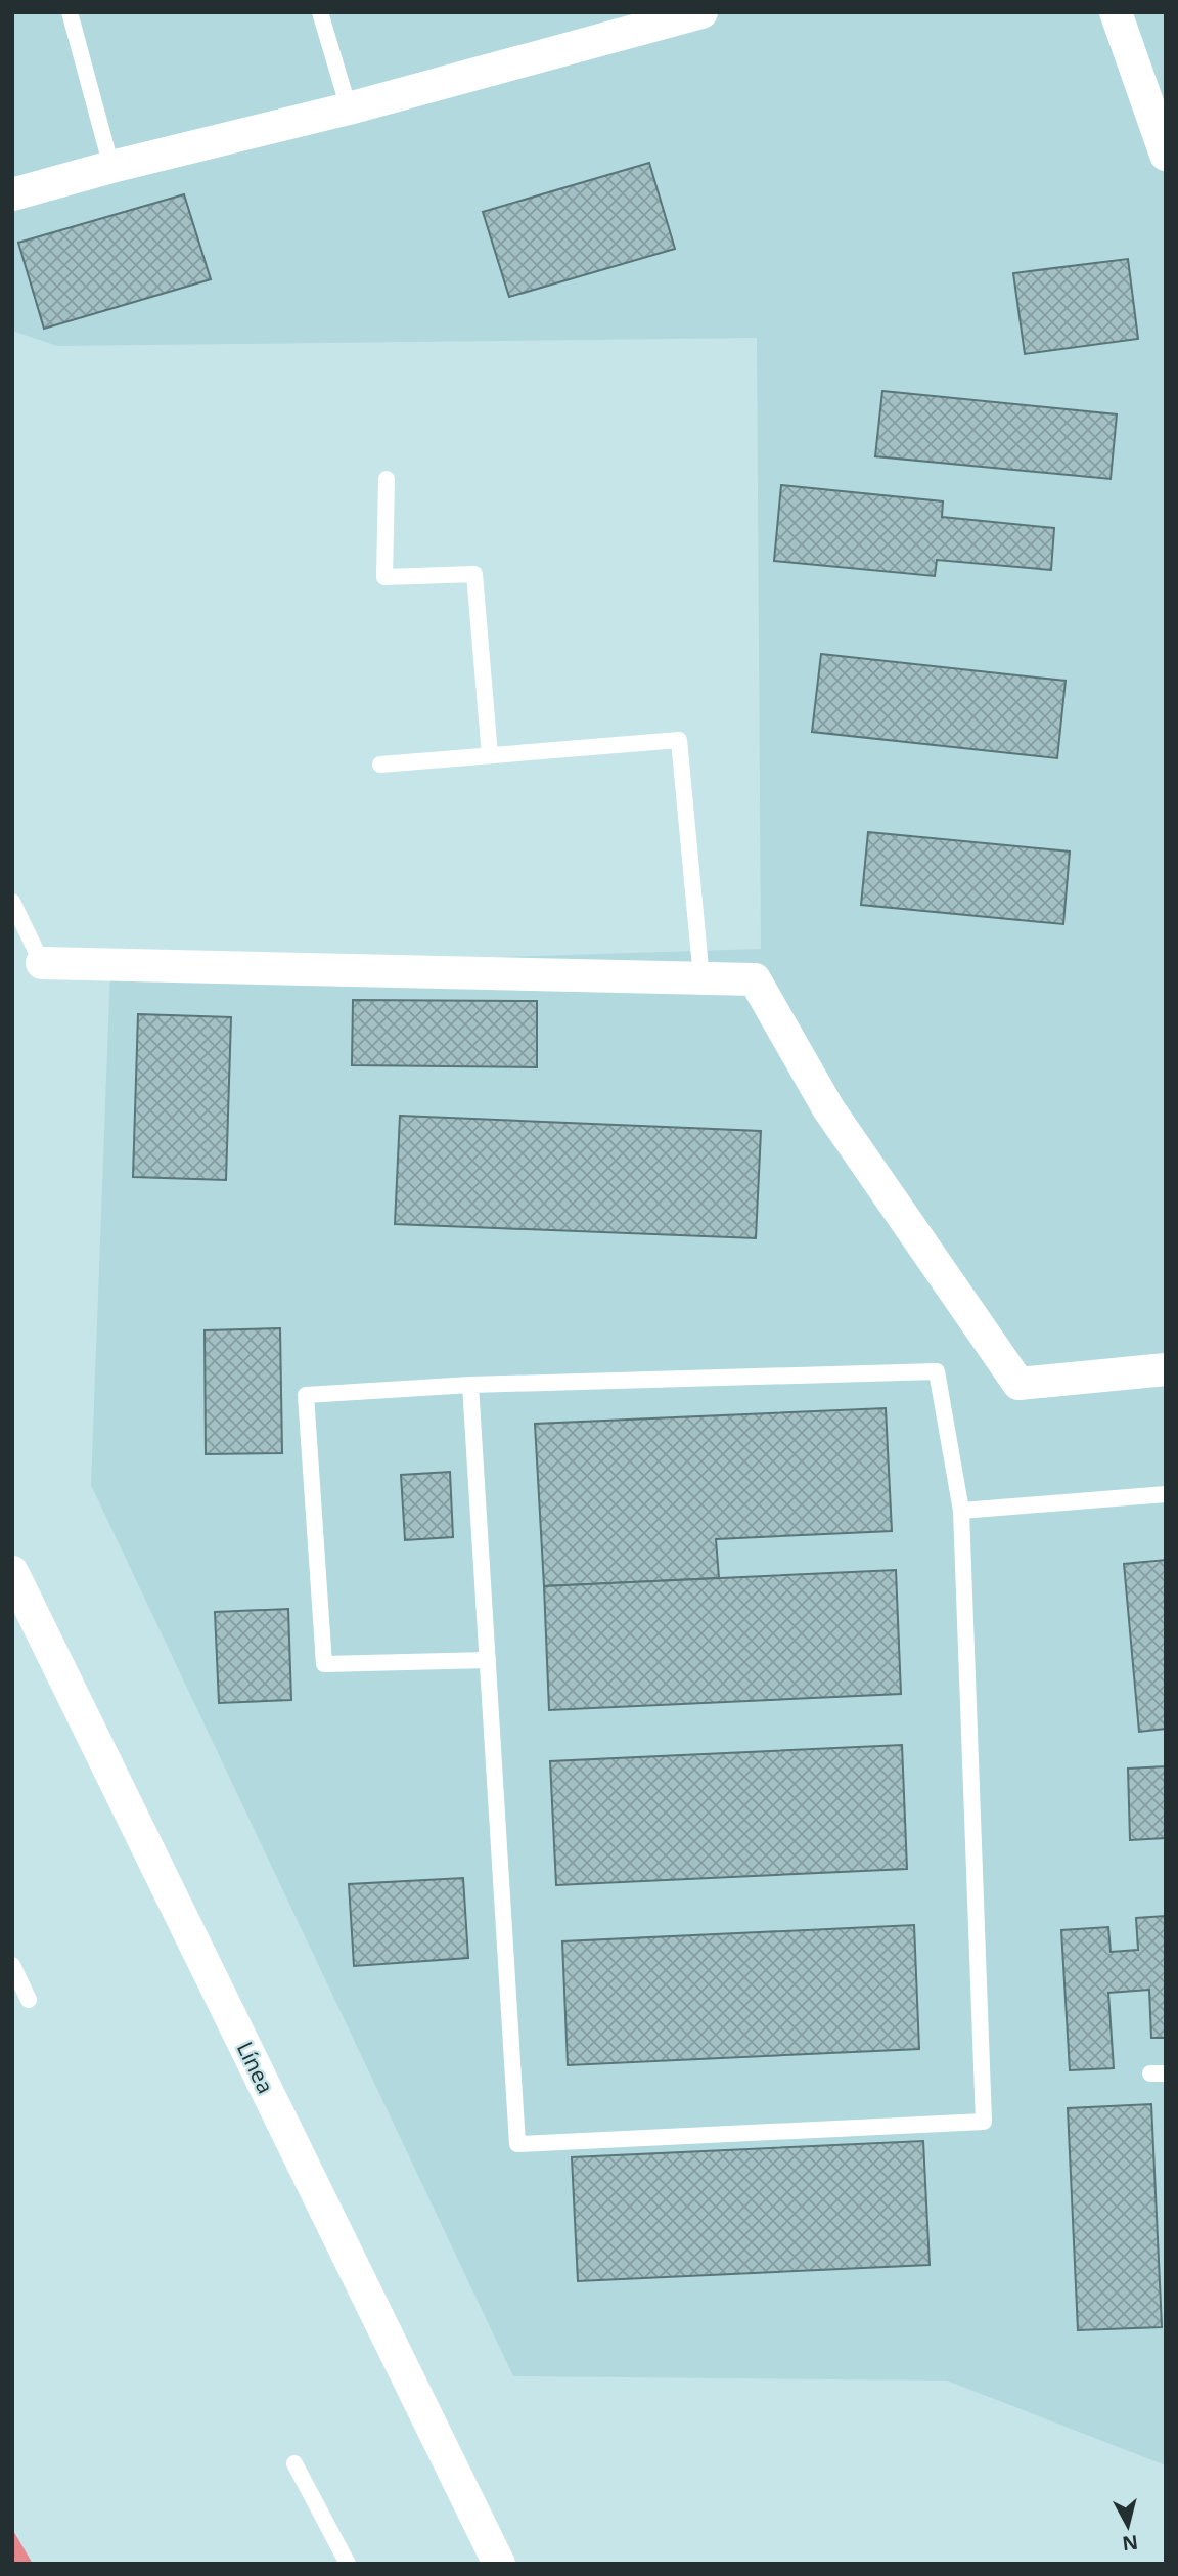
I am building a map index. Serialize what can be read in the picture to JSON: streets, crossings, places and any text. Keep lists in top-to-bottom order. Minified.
{"streets":{"street":["Línea"]},"north":"bottom"}
